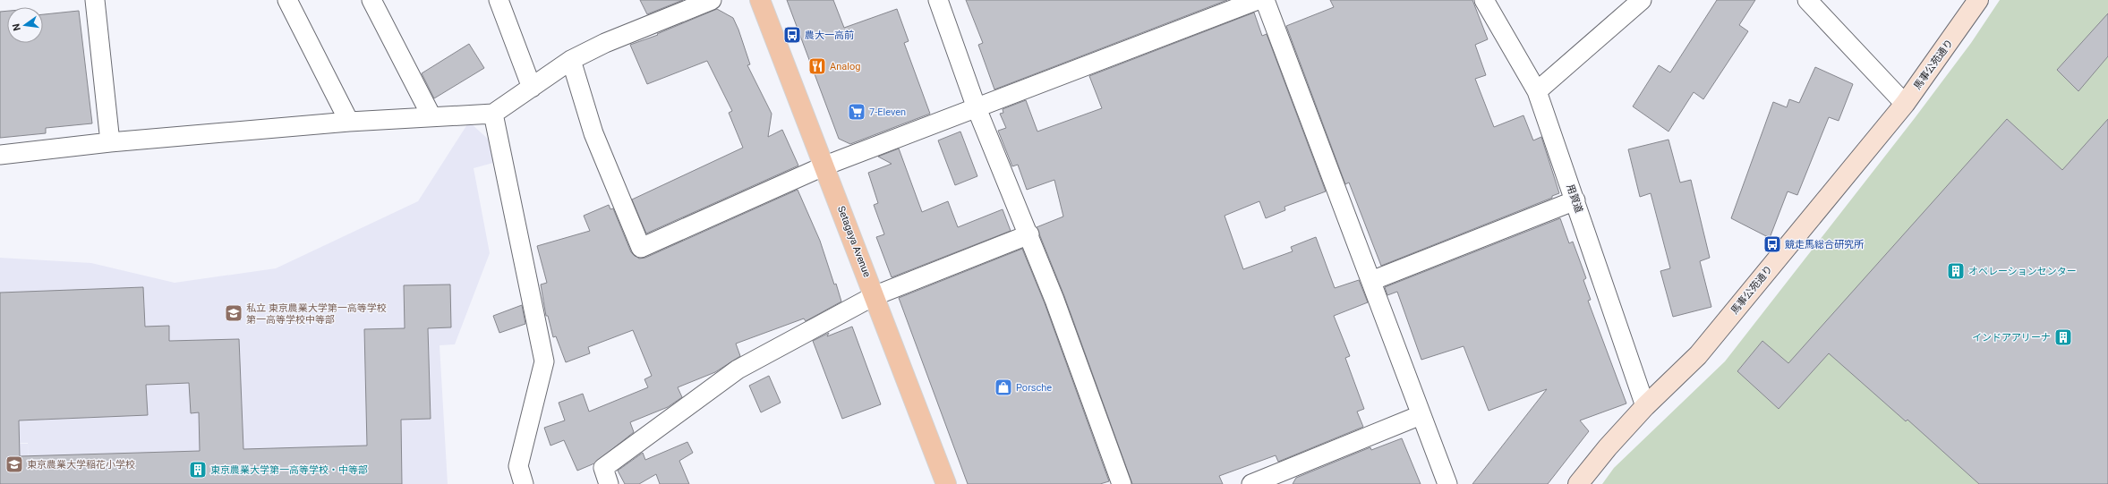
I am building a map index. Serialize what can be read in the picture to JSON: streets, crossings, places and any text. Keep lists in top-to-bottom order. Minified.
{"streets":{"main road":["Setagaya Avenue"],"street":["馬事公苑通り","用賀道"]},"crossings":[["馬事公苑通り","用賀道"]],"places":{"bus stop":["農大一高前","競走馬総合研究所"],"restaurant":["Analog"],"supermarket":["7-Eleven"],"building":["オペレーションセンター","インドアアリーナ","東京農業大学第一高等学校・中等部"],"school or university":["私立 東京農業大学第一高等学校 第一高等学校中等部","東京農業大学稲花小学校"],"shop":["Porsche"]},"north":"left"}
